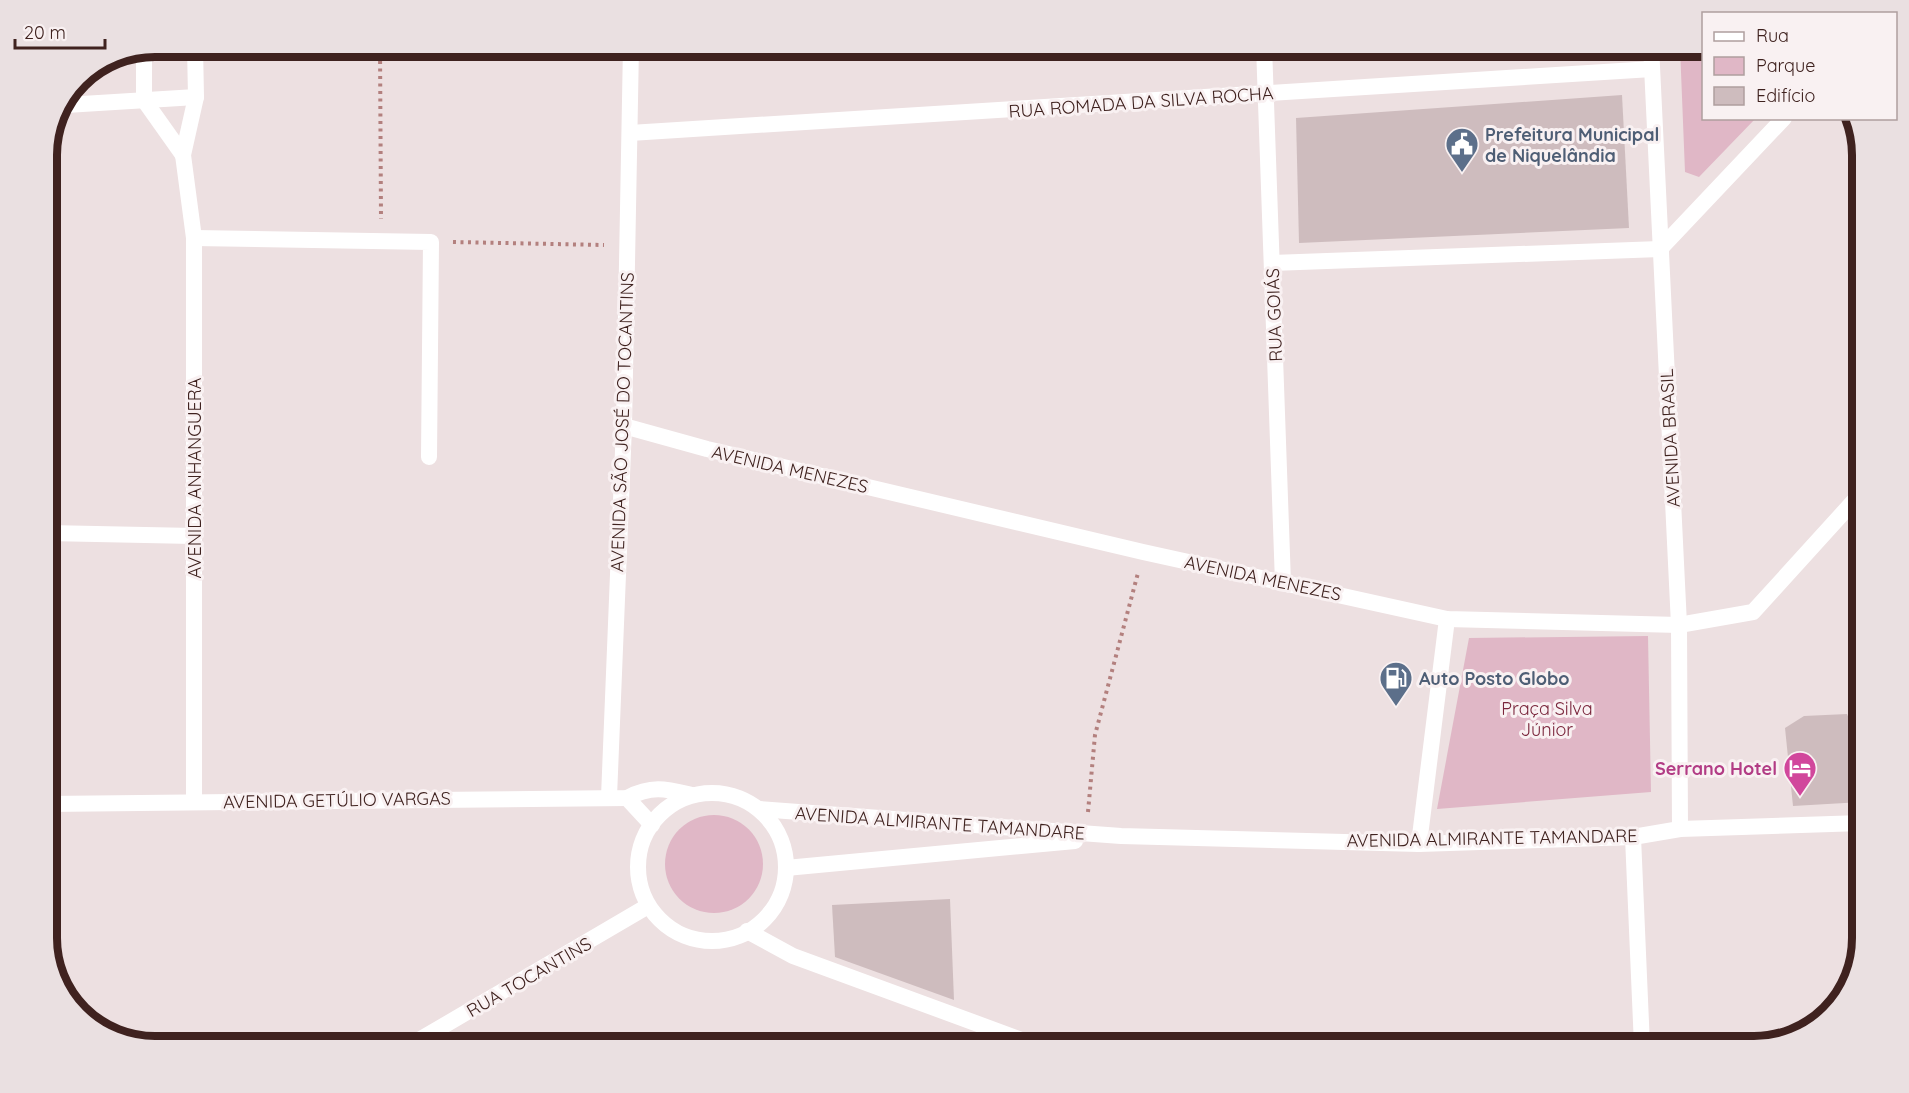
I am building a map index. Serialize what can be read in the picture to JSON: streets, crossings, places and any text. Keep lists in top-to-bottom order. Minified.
{"streets":{"street":["RUA ROMADA DA SILVA ROCHA","RUA GOIÁS","AVENIDA SÃO JOSÉ DO TOCANTINS","AVENIDA BRASIL","AVENIDA MENEZES","AVENIDA ANHANGUERA","AVENIDA GETÚLIO VARGAS","AVENIDA ALMIRANTE TAMANDARE","RUA TOCANTINS"]},"crossings":[["RUA ROMADA DA SILVA ROCHA","RUA GOIÁS"],["RUA ROMADA DA SILVA ROCHA","AVENIDA SÃO JOSÉ DO TOCANTINS"],["RUA ROMADA DA SILVA ROCHA","AVENIDA BRASIL"],["RUA GOIÁS","AVENIDA MENEZES"],["AVENIDA SÃO JOSÉ DO TOCANTINS","AVENIDA MENEZES"],["AVENIDA SÃO JOSÉ DO TOCANTINS","AVENIDA GETÚLIO VARGAS"],["AVENIDA BRASIL","AVENIDA MENEZES"],["AVENIDA BRASIL","AVENIDA ALMIRANTE TAMANDARE"],["AVENIDA ANHANGUERA","AVENIDA GETÚLIO VARGAS"],["AVENIDA GETÚLIO VARGAS","AVENIDA ALMIRANTE TAMANDARE"],["AVENIDA GETÚLIO VARGAS","RUA TOCANTINS"],["AVENIDA ALMIRANTE TAMANDARE","RUA TOCANTINS"]],"parks":["Praça Silva Júnior"],"places":{"public building":["Prefeitura Municipal de Niquelândia"],"fuel station":["Auto Posto Globo"],"hotel":["Serrano Hotel"]},"legend":["Rua","Parque","Edifício"],"scale_bar":"20 m"}
